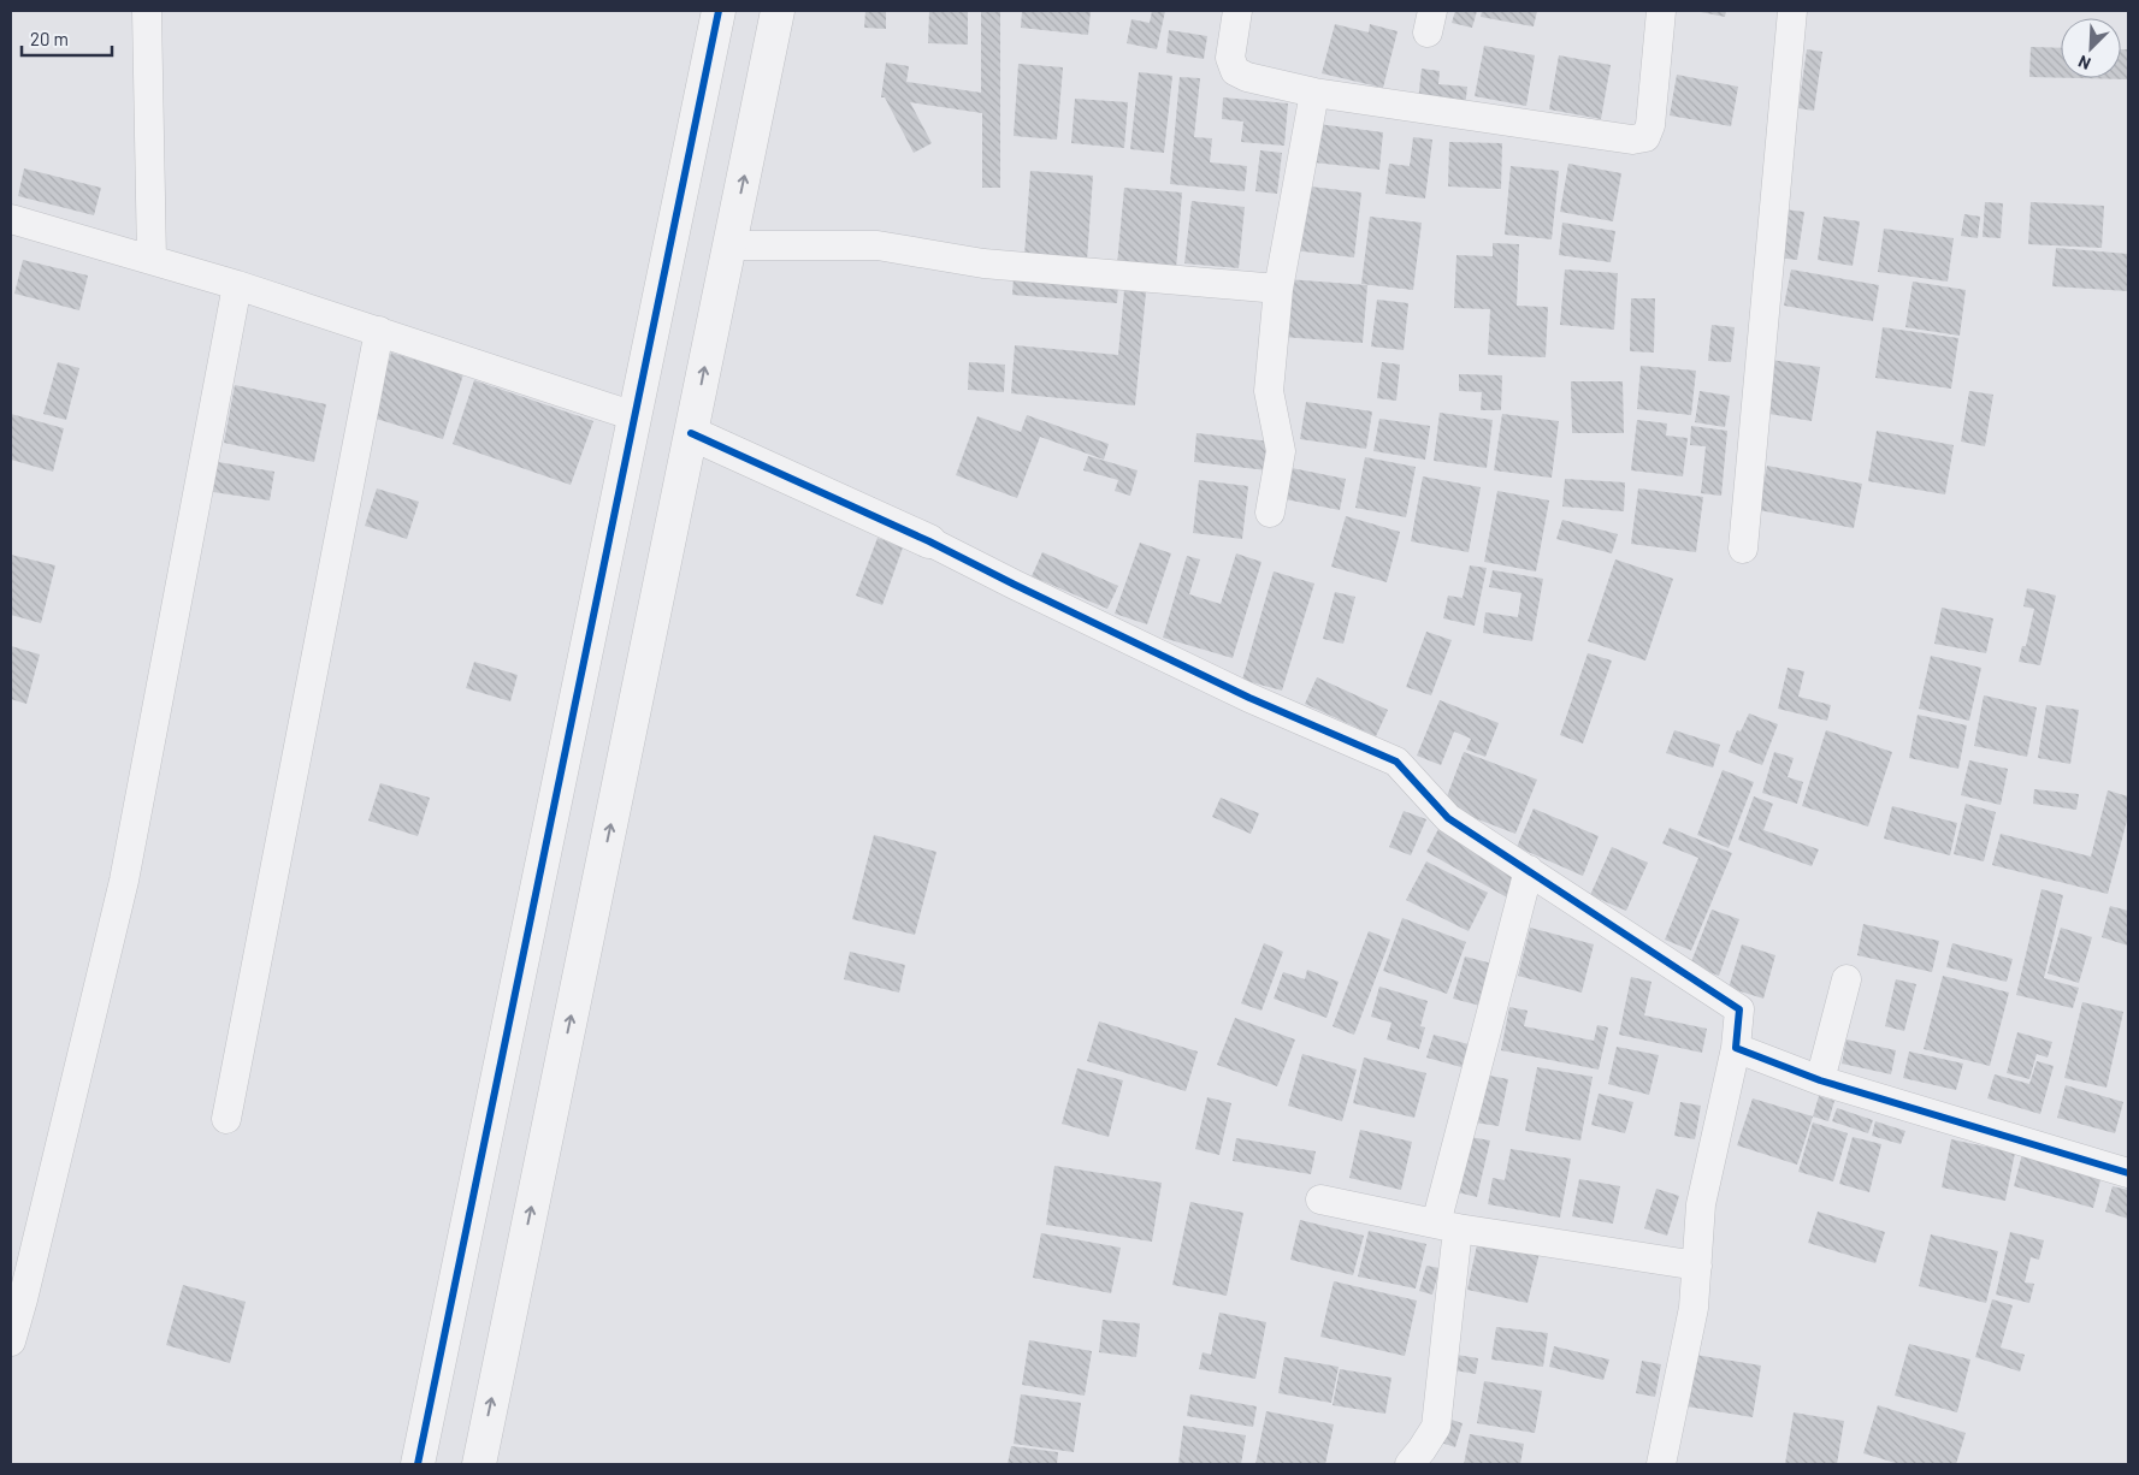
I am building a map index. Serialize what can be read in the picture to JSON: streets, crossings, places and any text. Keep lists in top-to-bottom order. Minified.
{"scale_bar":"20 m","north":"bottom left"}
